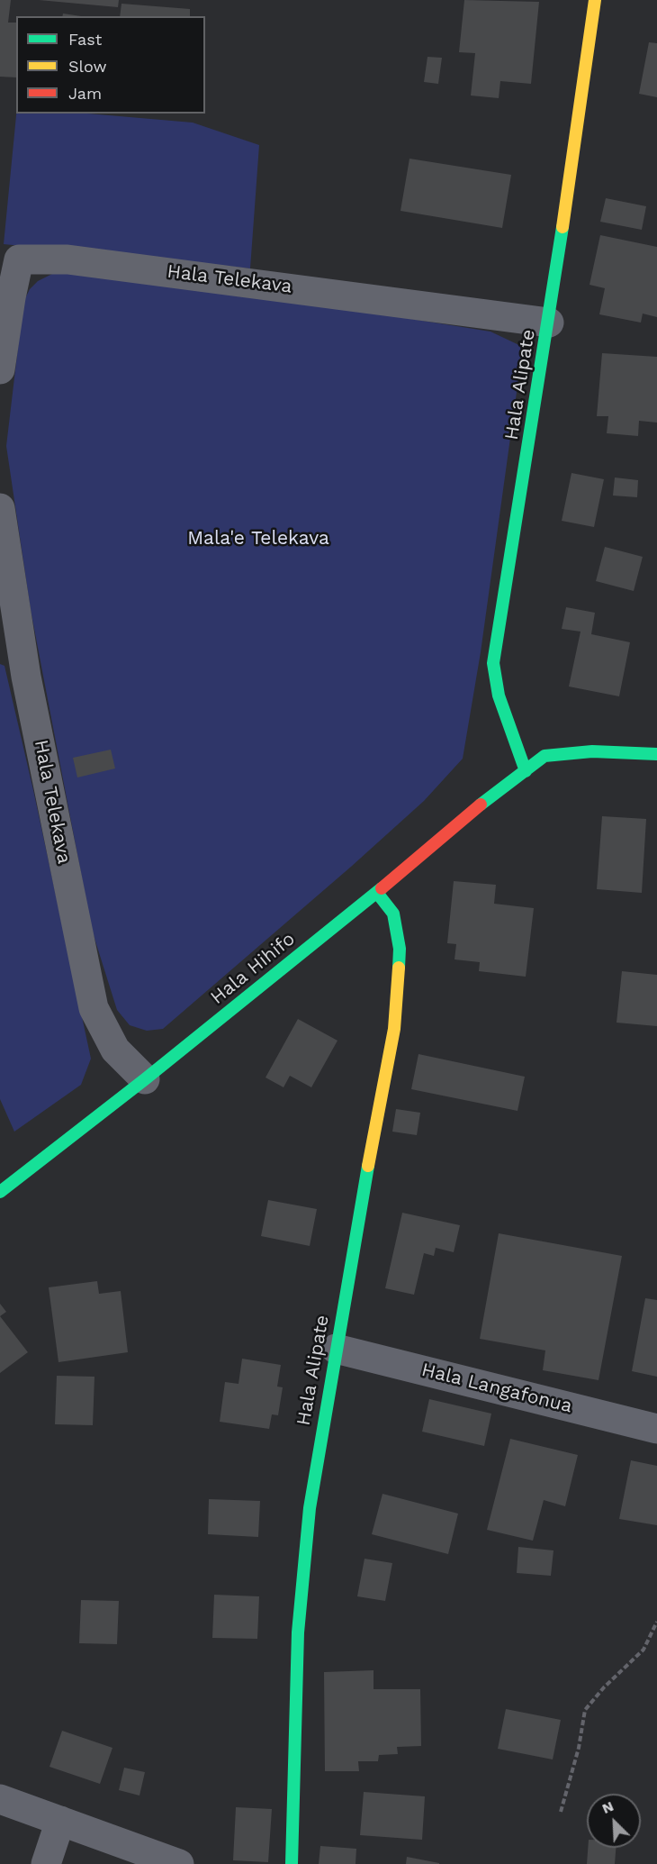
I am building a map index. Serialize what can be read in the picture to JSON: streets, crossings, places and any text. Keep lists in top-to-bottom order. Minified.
{"streets":{"street":["Hala Telekava","Hala Alipate","Hala Hihifo","Hala Langafonua"]},"crossings":[["Hala Telekava","Hala Alipate"],["Hala Telekava","Hala Hihifo"],["Hala Alipate","Hala Hihifo"],["Hala Alipate","Hala Langafonua"]],"parks":["Mala'e Telekava"],"legend":["Fast","Slow","Jam"],"north":"top left"}
